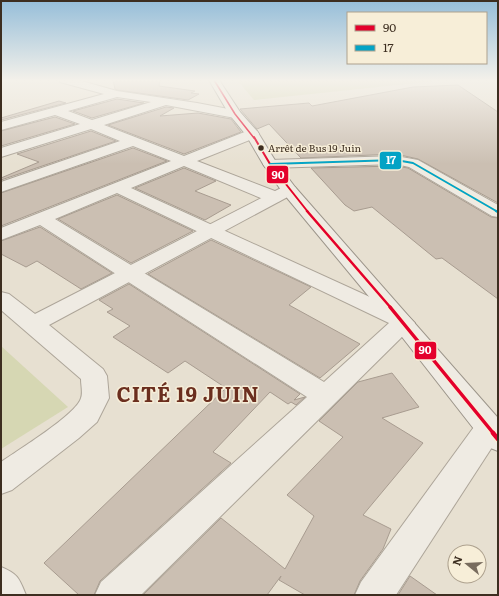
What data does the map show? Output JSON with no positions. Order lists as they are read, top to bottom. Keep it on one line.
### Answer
{"districts":["CITÉ 19 JUIN"],"places":["Arrêt de Bus 19 Juin"],"lines":["transit line 90","transit line 17"],"legend":["90","17"],"north":"left"}
